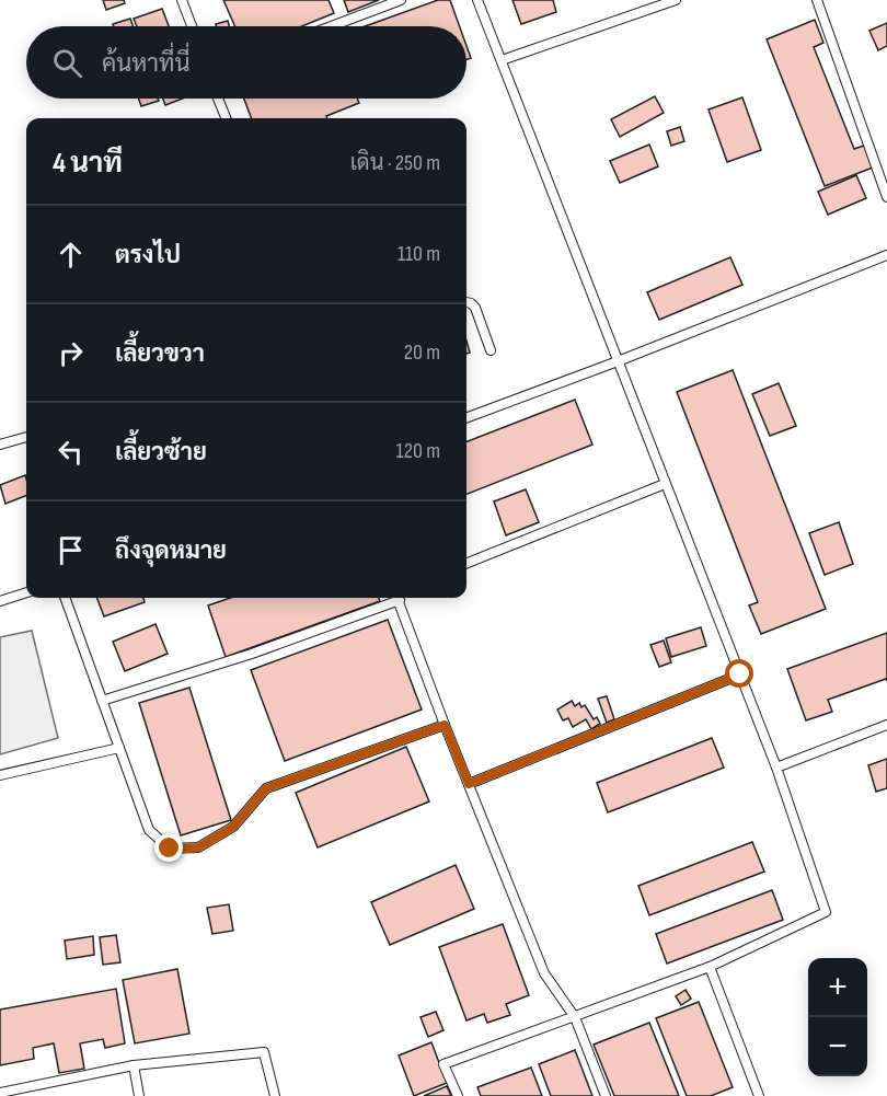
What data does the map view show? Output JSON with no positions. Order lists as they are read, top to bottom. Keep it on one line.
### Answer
{"page":{"search":"ค้นหาที่นี่","heading":["4 นาที","เดิน · 250 m"],"list":[["ตรงไป","110 m"],["เลี้ยวขวา","20 m"],["เลี้ยวซ้าย","120 m"],"ถึงจุดหมาย"],"map_buttons":["+","−"]}}
